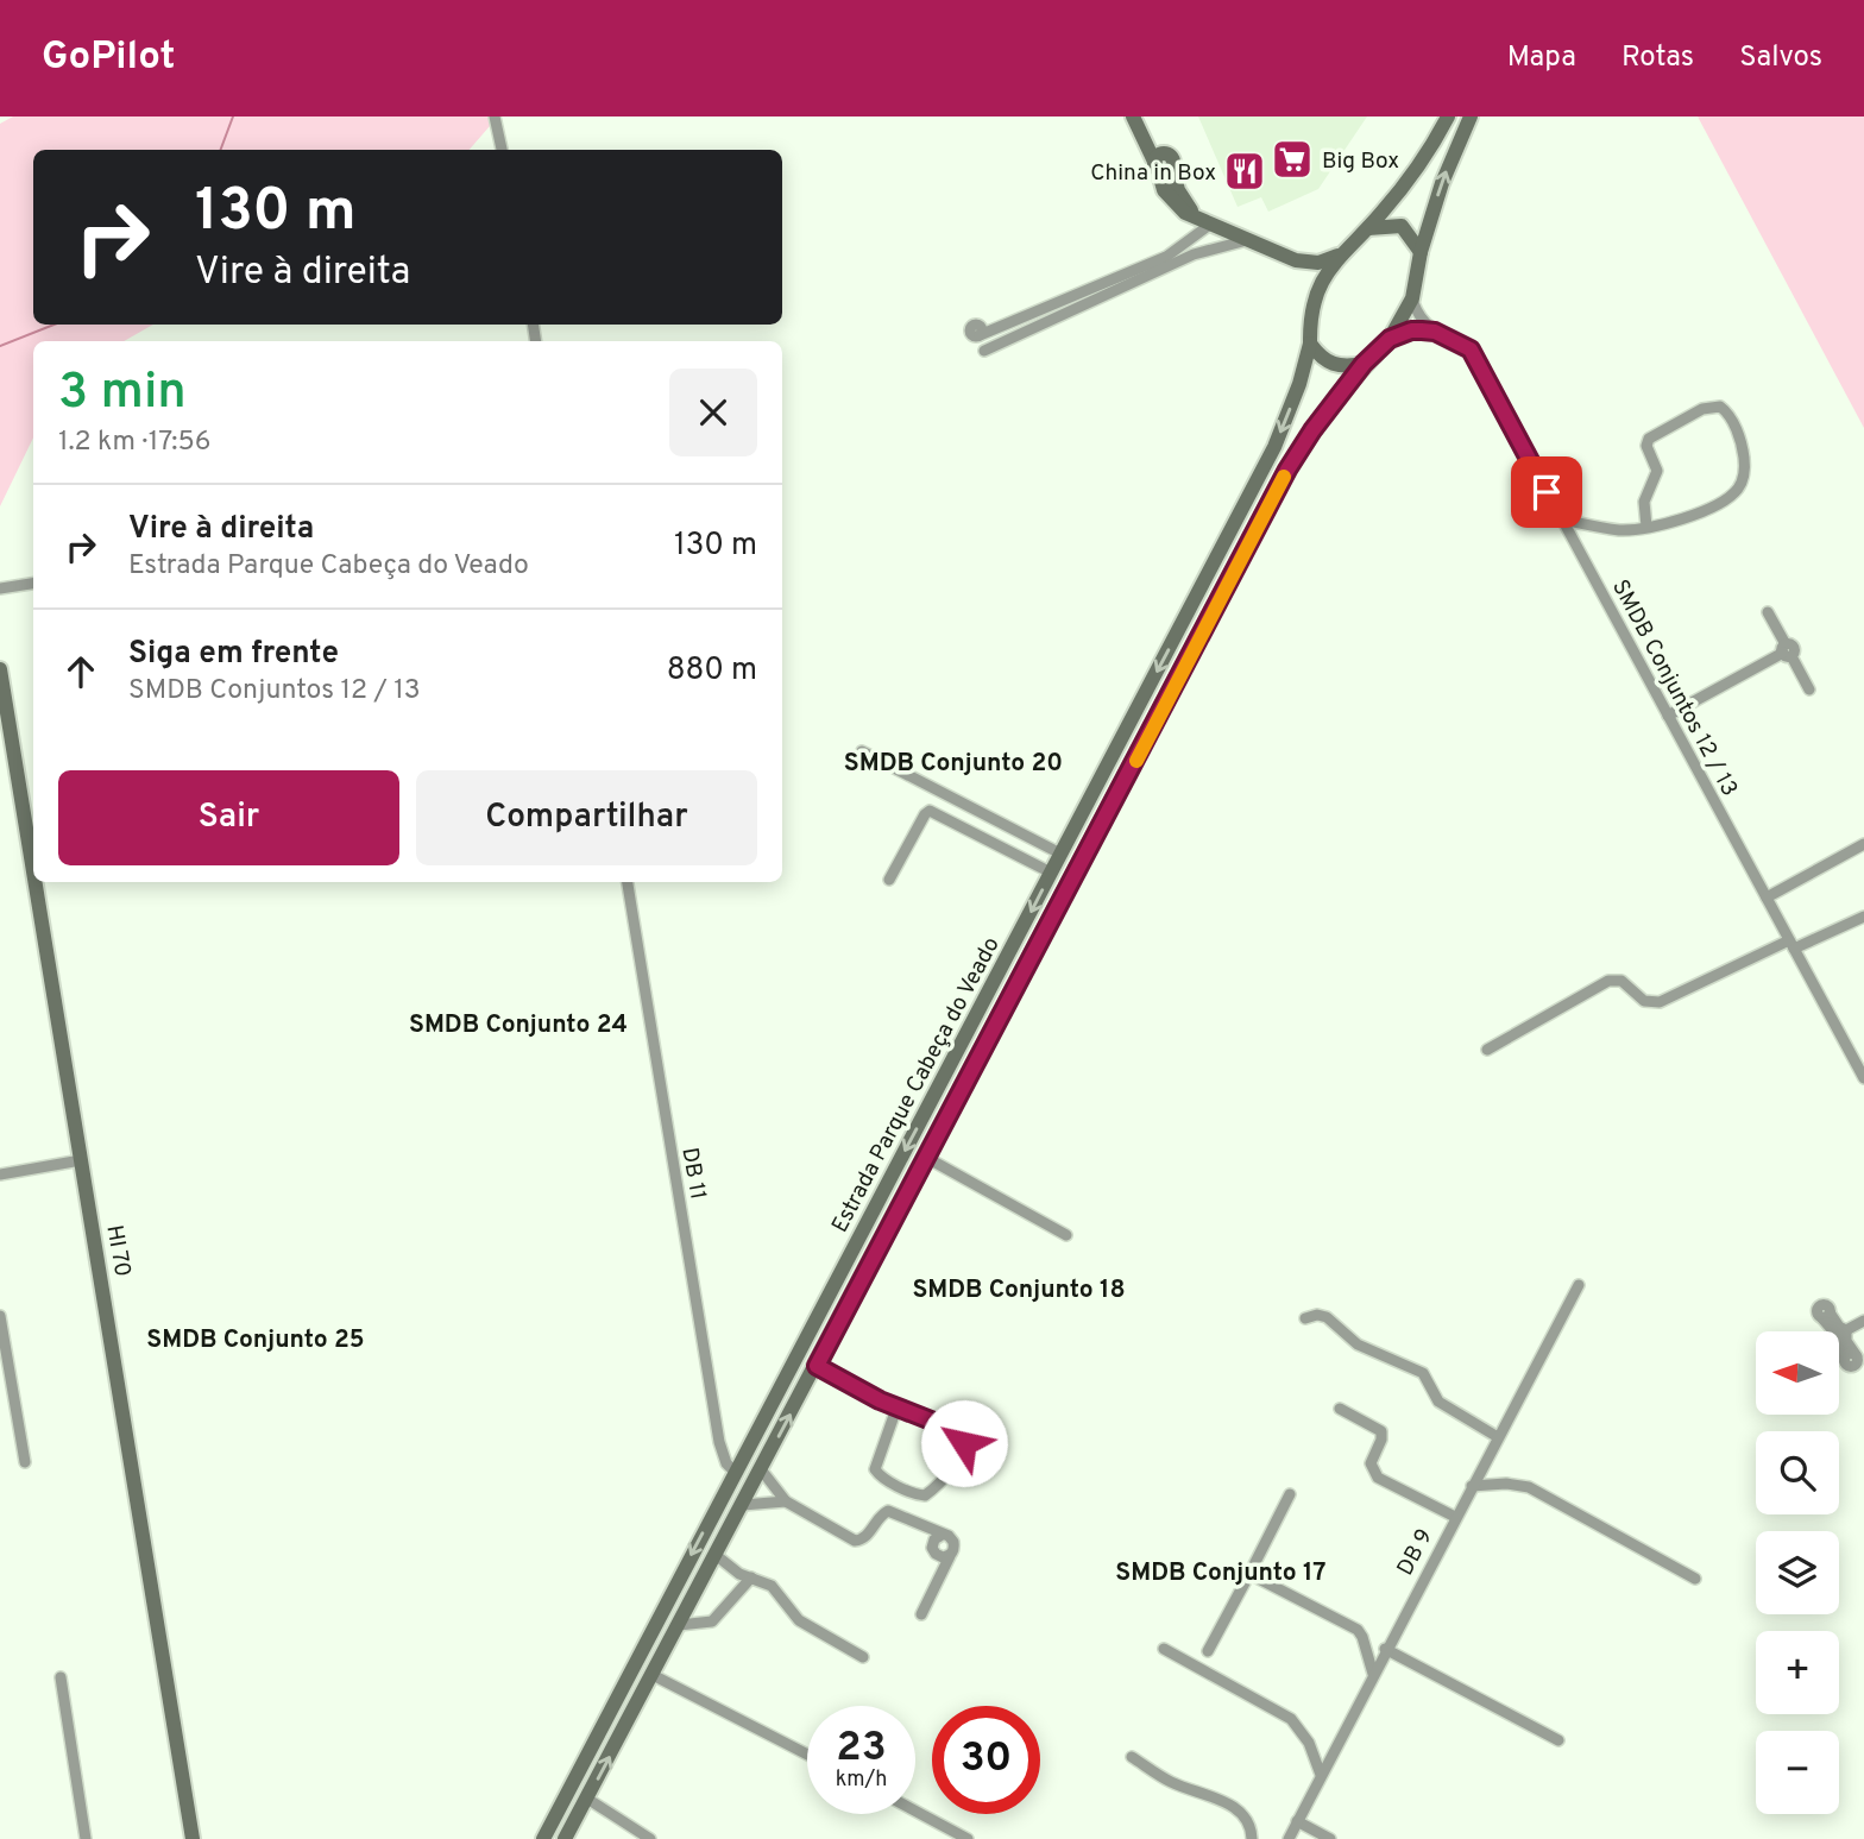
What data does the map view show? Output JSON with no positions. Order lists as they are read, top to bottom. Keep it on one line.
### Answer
{"streets":{"main road":["Estrada Parque Cabeça do Veado","HI 70"],"street":["SMDB Conjuntos 12 / 13","DB 11","DB 9"]},"crossings":[["SMDB Conjuntos 12 / 13","Estrada Parque Cabeça do Veado"],["Estrada Parque Cabeça do Veado","DB 11"]],"districts":["SMDB Conjunto 20","SMDB Conjunto 24","SMDB Conjunto 18","SMDB Conjunto 25","SMDB Conjunto 17"],"places":{"supermarket":["Big Box"],"restaurant":["China in Box"]},"north":"left","page":{"header":"GoPilot","nav":["Mapa","Rotas","Salvos"],"turn":["130 m","Vire à direita"],"heading":["3 min","1.2 km · 17:56"],"list":[{"name":"Vire à direita","note":"Estrada Parque Cabeça do Veado","value":"130 m"},{"name":"Siga em frente","note":"SMDB Conjuntos 12 / 13","value":"880 m"}],"buttons":["Sair","Compartilhar"],"map_buttons":["+","−"],"speed":"23 km/h","limit":"30"}}
